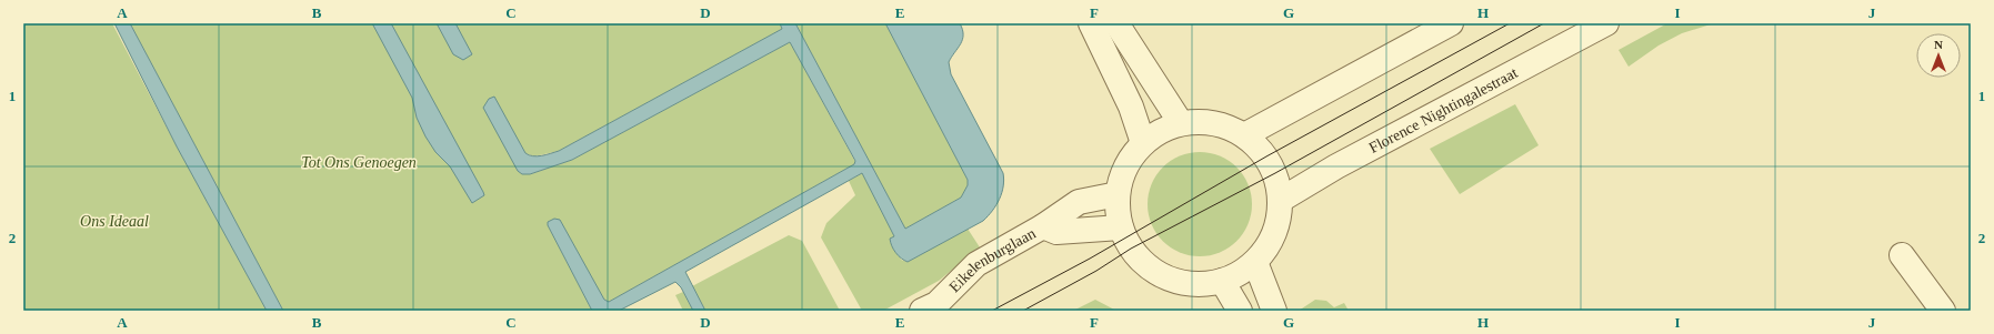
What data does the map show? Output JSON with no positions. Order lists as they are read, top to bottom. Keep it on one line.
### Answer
{"streets":{"street":["Florence Nightingalestraat","Eikelenburglaan"]},"parks":["Tot Ons Genoegen","Ons Ideaal"],"north":"top","grid":{"columns":["A","B","C","D","E","F","G","H","I","J"],"rows":["1","2"]}}
